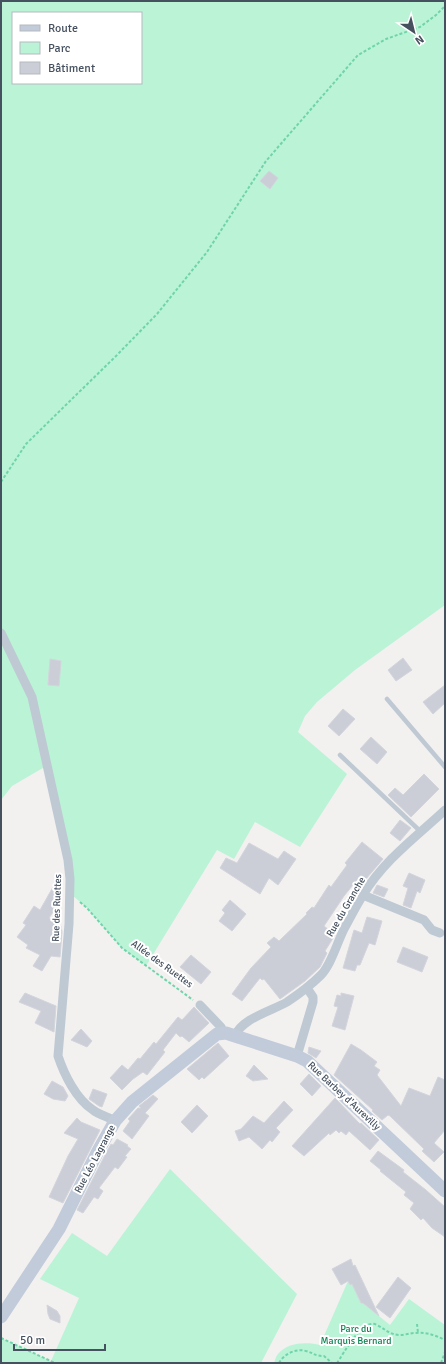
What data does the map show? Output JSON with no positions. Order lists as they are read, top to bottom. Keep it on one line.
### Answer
{"streets":{"street":["Rue du Granche","Rue des Ruettes","Rue Barbey d'Aurevilly","Rue Léo Lagrange"],"path":["Allée des Ruettes"]},"crossings":[["Rue du Granche","Rue Barbey d'Aurevilly"],["Rue du Granche","Rue Léo Lagrange"],["Rue des Ruettes","Allée des Ruettes"],["Rue des Ruettes","Rue Léo Lagrange"],["Rue Barbey d'Aurevilly","Rue Léo Lagrange"]],"parks":["Parc du Marquis Bernard"],"legend":["Route","Parc","Bâtiment"],"scale_bar":"50 m","north":"bottom right"}
